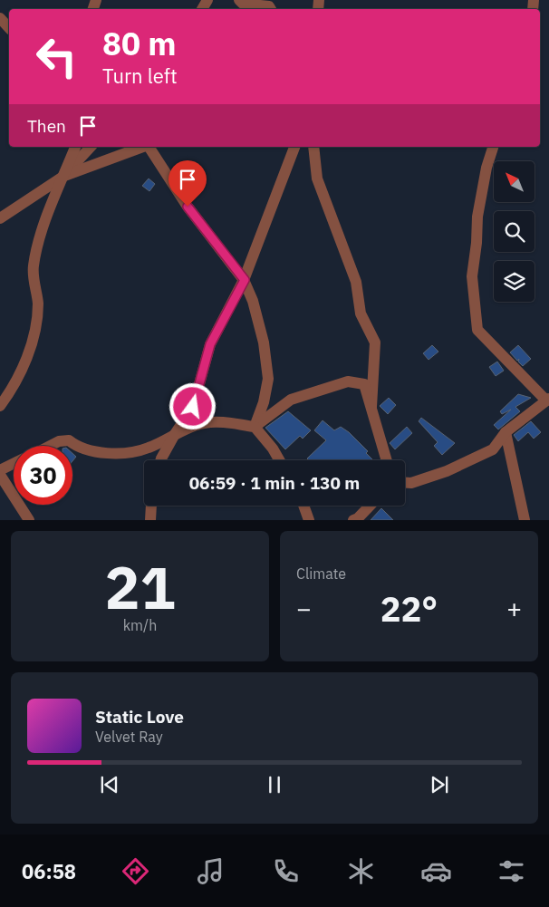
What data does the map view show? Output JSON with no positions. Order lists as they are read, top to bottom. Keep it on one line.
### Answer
{"north":"top left","page":{"turn":["80 m","Turn left"],"then":"Then","limit":"30","trip":"06:59 · 1 min · 130 m","tile":[["21","km/h"],"Climate"],"heat":["−","22°","+"],"song":["Static Love","Velvet Ray"],"tabs":"06:58"}}
